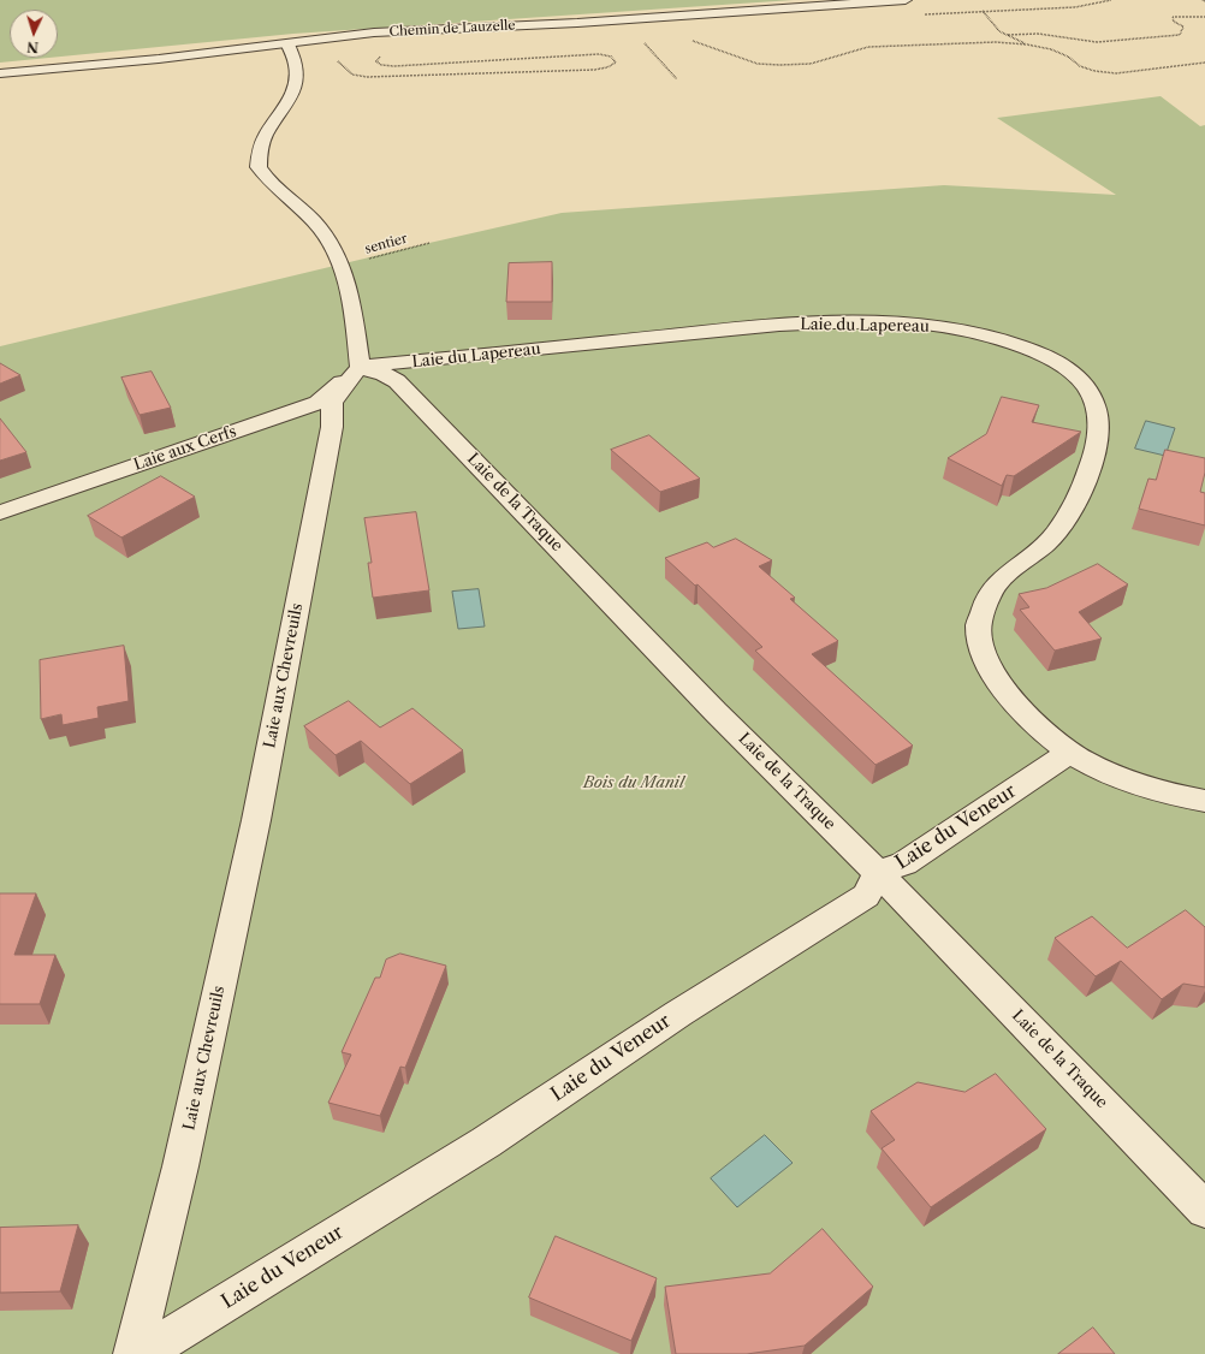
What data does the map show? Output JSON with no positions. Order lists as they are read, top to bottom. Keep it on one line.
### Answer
{"streets":{"street":["Chemin de Lauzelle","Laie du Lapereau","Laie aux Cerfs","Laie de la Traque","Laie aux Chevreuils","Laie du Veneur"],"path":["sentier"]},"crossings":[["Laie du Lapereau","Laie aux Cerfs"],["Laie du Lapereau","Laie de la Traque"],["Laie du Lapereau","Laie aux Chevreuils"],["Laie du Lapereau","Laie du Veneur"],["Laie aux Cerfs","Laie de la Traque"],["Laie aux Cerfs","Laie aux Chevreuils"],["Laie de la Traque","Laie aux Chevreuils"],["Laie de la Traque","Laie du Veneur"]],"parks":["Bois du Manil"],"north":"bottom"}
